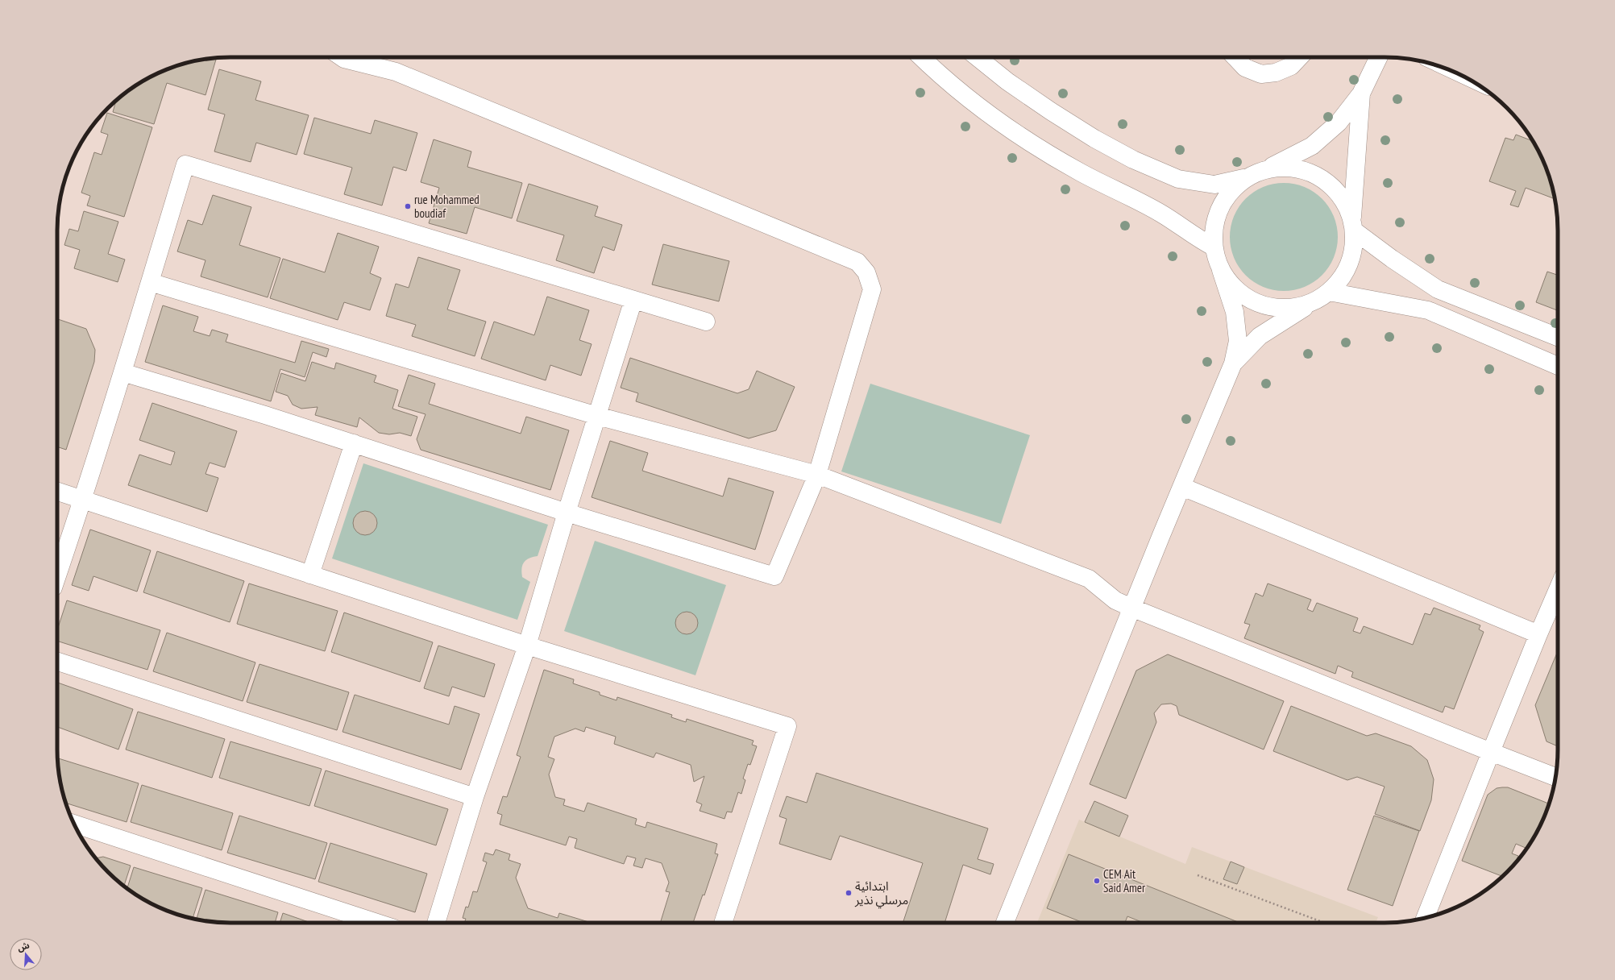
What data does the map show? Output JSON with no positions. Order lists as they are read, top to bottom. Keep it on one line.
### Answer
{"places":["rue Mohammed boudiaf","CEM Ait Said Amer","ابتدائية مرسلي نذير"],"north":"top"}
